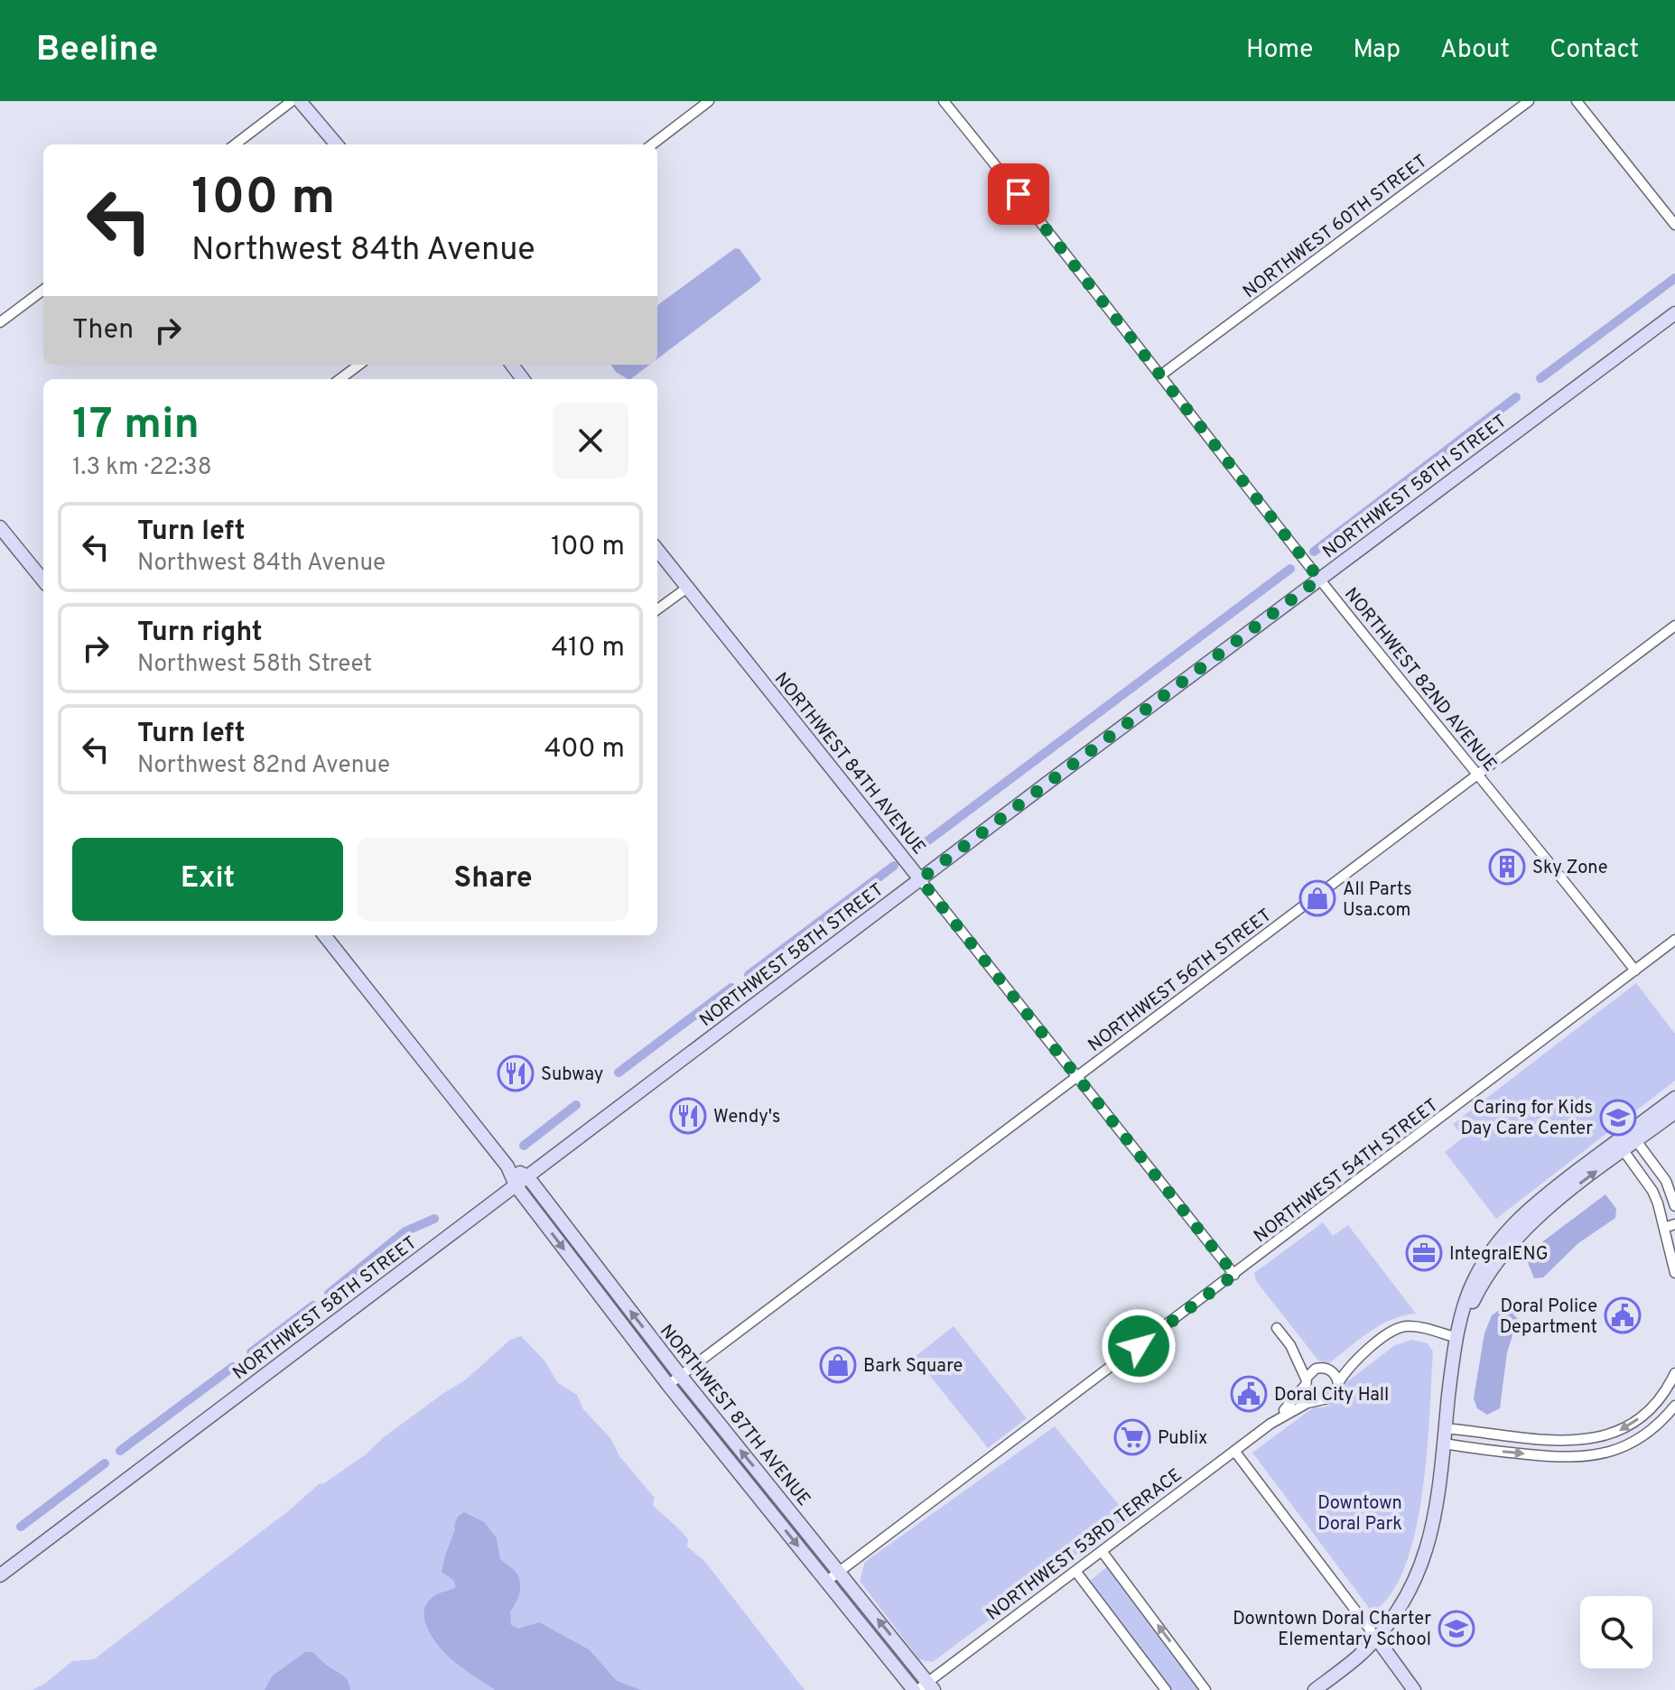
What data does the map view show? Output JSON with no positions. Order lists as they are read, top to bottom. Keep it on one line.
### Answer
{"streets":{"main road":["NORTHWEST 58TH STREET","NORTHWEST 84TH AVENUE","NORTHWEST 87TH AVENUE"],"street":["NORTHWEST 60TH STREET","NORTHWEST 82ND AVENUE","NORTHWEST 56TH STREET","NORTHWEST 54TH STREET","NORTHWEST 53RD TERRACE"]},"crossings":[["NORTHWEST 60TH STREET","NORTHWEST 82ND AVENUE"],["NORTHWEST 58TH STREET","NORTHWEST 82ND AVENUE"],["NORTHWEST 58TH STREET","NORTHWEST 84TH AVENUE"],["NORTHWEST 58TH STREET","NORTHWEST 87TH AVENUE"],["NORTHWEST 82ND AVENUE","NORTHWEST 56TH STREET"],["NORTHWEST 82ND AVENUE","NORTHWEST 54TH STREET"],["NORTHWEST 84TH AVENUE","NORTHWEST 56TH STREET"],["NORTHWEST 84TH AVENUE","NORTHWEST 54TH STREET"],["NORTHWEST 56TH STREET","NORTHWEST 87TH AVENUE"],["NORTHWEST 54TH STREET","NORTHWEST 87TH AVENUE"],["NORTHWEST 87TH AVENUE","NORTHWEST 53RD TERRACE"]],"parks":["Downtown Doral Park"],"places":{"building":["Sky Zone"],"shop":["All Parts Usa.com","Bark Square"],"restaurant":["Subway","Wendy's"],"school or university":["Caring for Kids Day Care Center","Downtown Doral Charter Elementary School"],"office":["IntegralENG"],"public building":["Doral Police Department","Doral City Hall"],"supermarket":["Publix"]},"page":{"header":"Beeline","nav":["Home","Map","About","Contact"],"turn":["100 m","Northwest 84th Avenue"],"then":"Then","heading":["17 min","1.3 km · 22:38"],"list":[{"name":"Turn left","note":"Northwest 84th Avenue","value":"100 m"},{"name":"Turn right","note":"Northwest 58th Street","value":"410 m"},{"name":"Turn left","note":"Northwest 82nd Avenue","value":"400 m"}],"buttons":["Exit","Share"]}}
